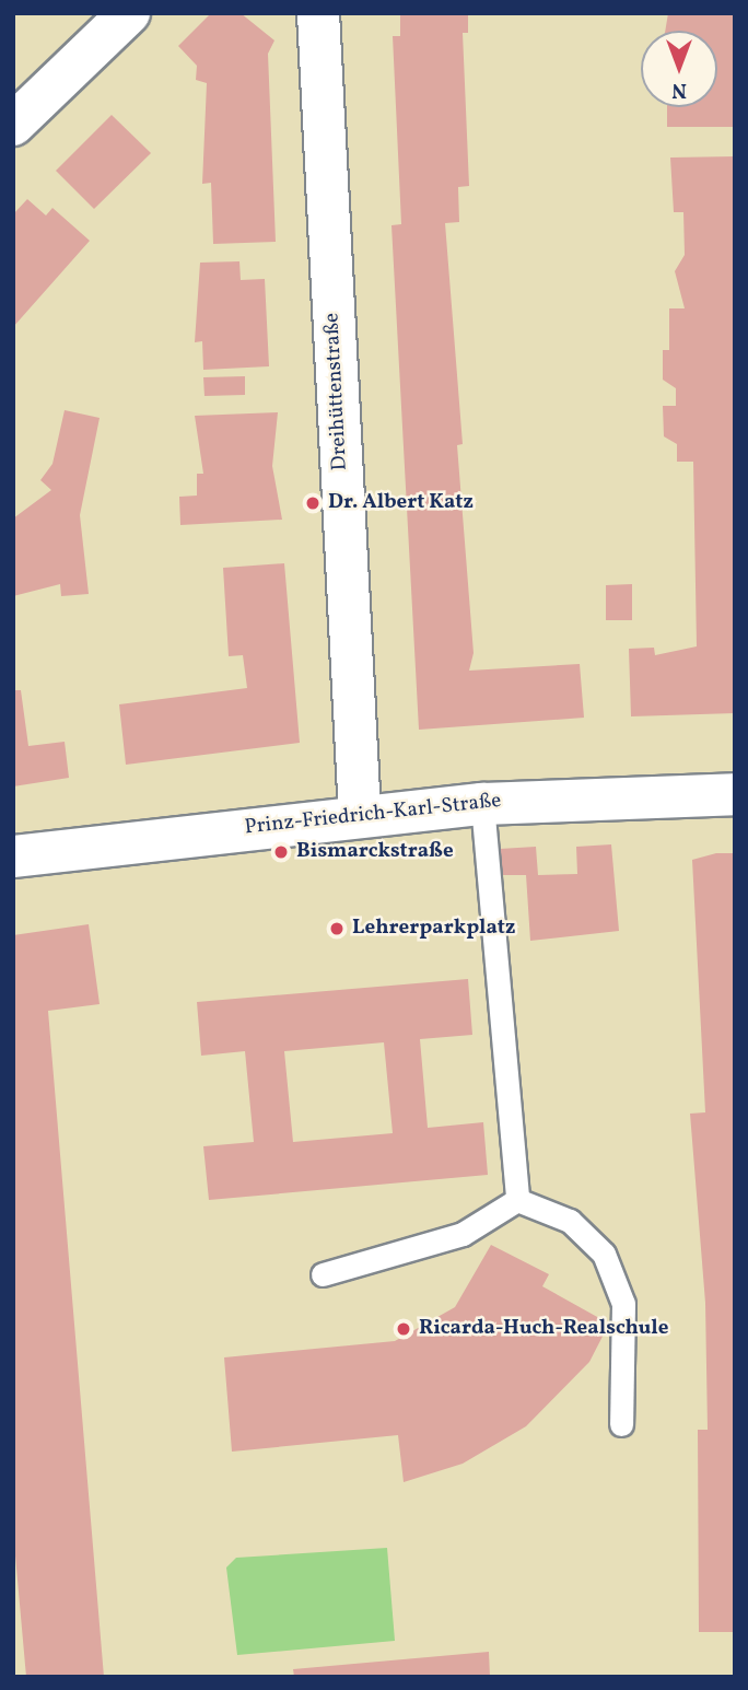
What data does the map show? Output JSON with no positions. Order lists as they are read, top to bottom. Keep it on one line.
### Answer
{"streets":{"street":["Dreihüttenstraße","Prinz-Friedrich-Karl-Straße"]},"crossings":[["Dreihüttenstraße","Prinz-Friedrich-Karl-Straße"]],"places":["Dr. Albert Katz","Bismarckstraße","Lehrerparkplatz","Ricarda-Huch-Realschule"],"north":"bottom"}
